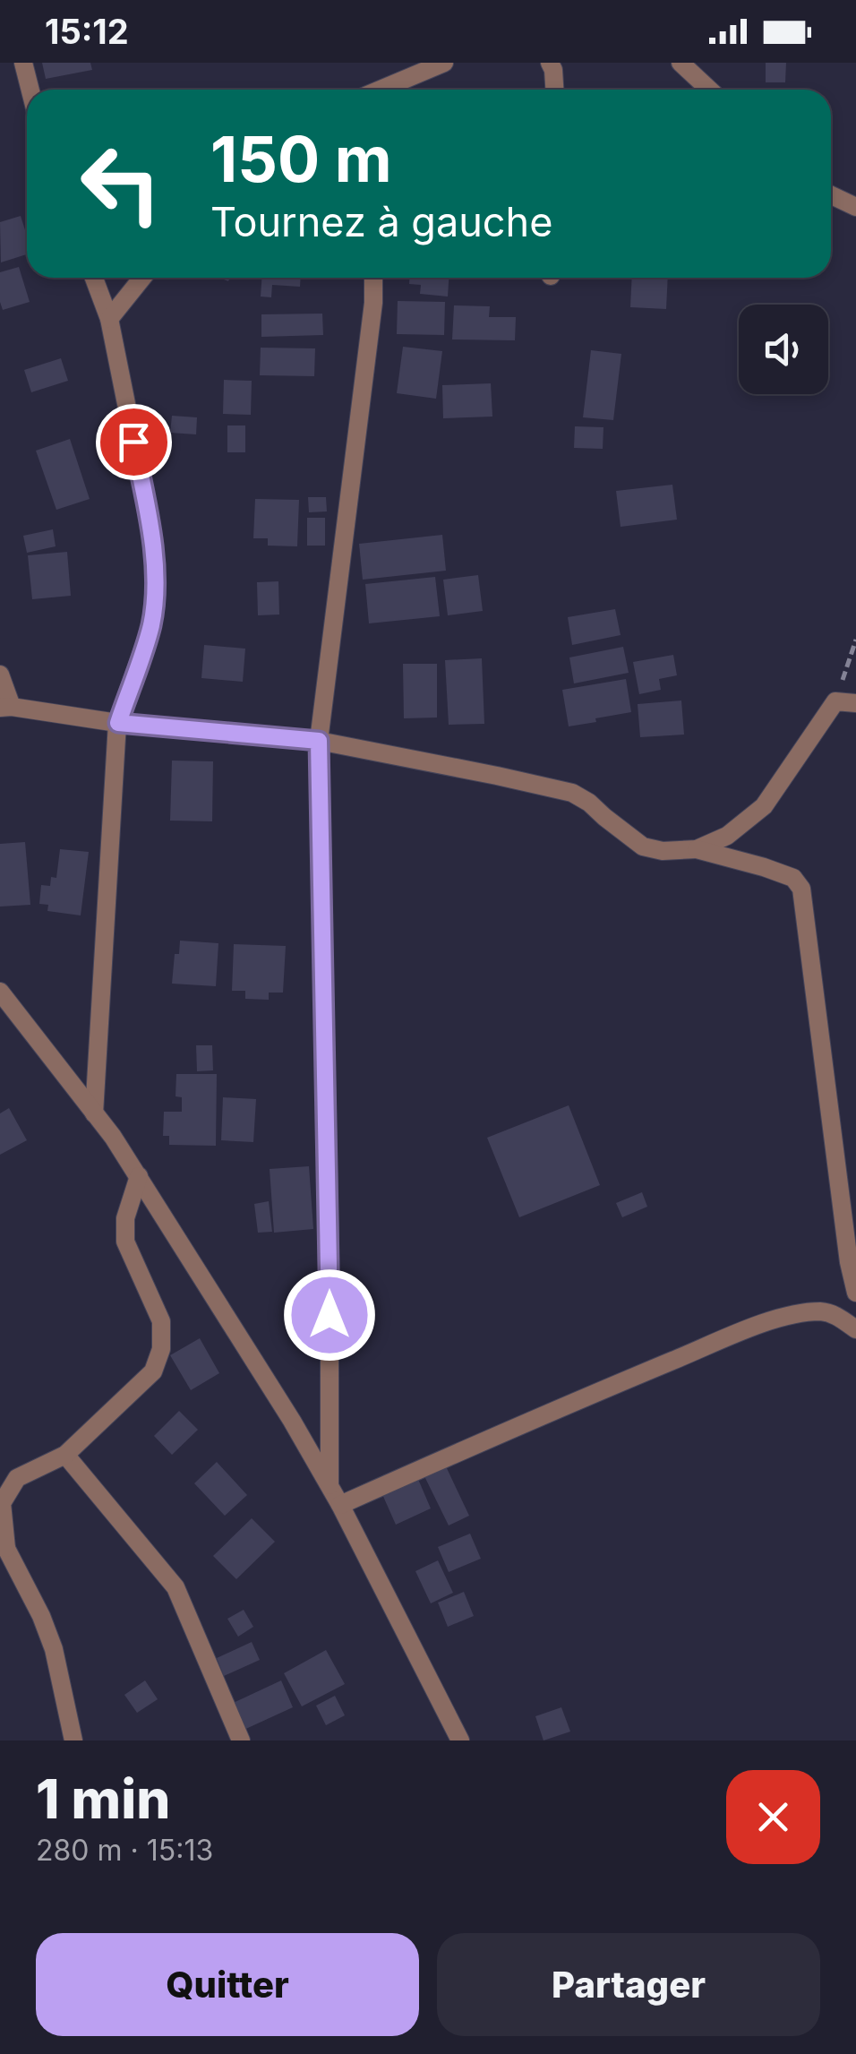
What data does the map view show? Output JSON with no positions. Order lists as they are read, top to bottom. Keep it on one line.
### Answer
{"page":{"status":"15:12","turn":["150 m","Tournez à gauche"],"heading":["1 min","280 m · 15:13"],"buttons":["Quitter","Partager"]}}
